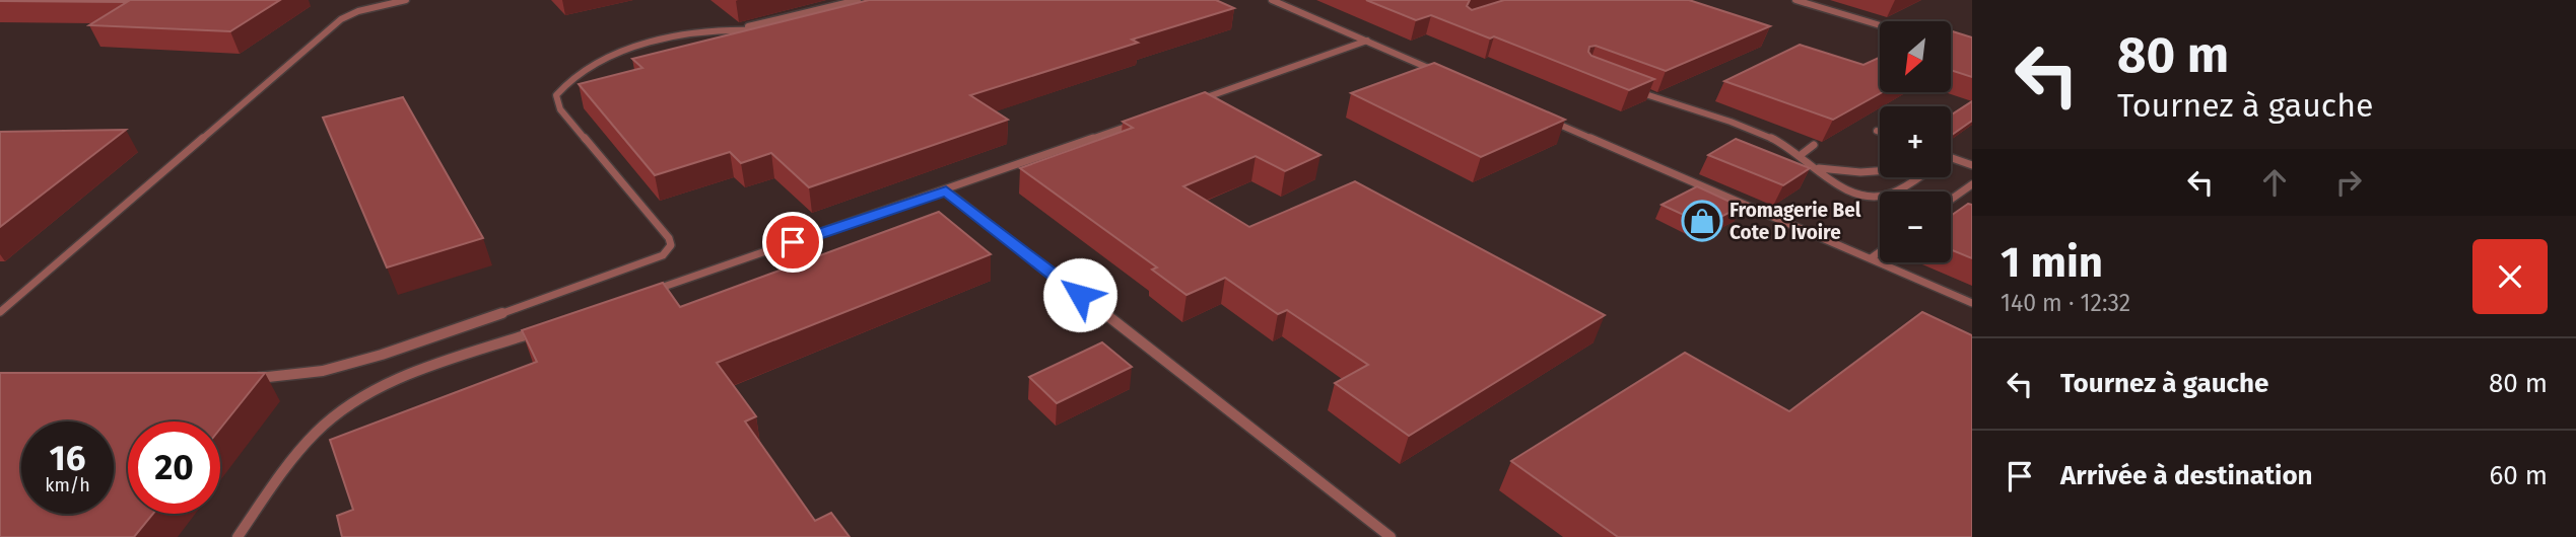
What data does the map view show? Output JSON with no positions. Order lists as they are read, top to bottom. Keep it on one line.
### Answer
{"places":{"shop":["Fromagerie Bel Cote D Ivoire"]},"north":"bottom left","page":{"turn":["80 m","Tournez à gauche"],"map_buttons":["+","−"],"heading":["1 min","140 m · 12:32"],"list":[{"name":"Tournez à gauche","value":"80 m"},{"name":"Arrivée à destination","value":"60 m"}],"speed":"16 km/h","limit":"20"}}
